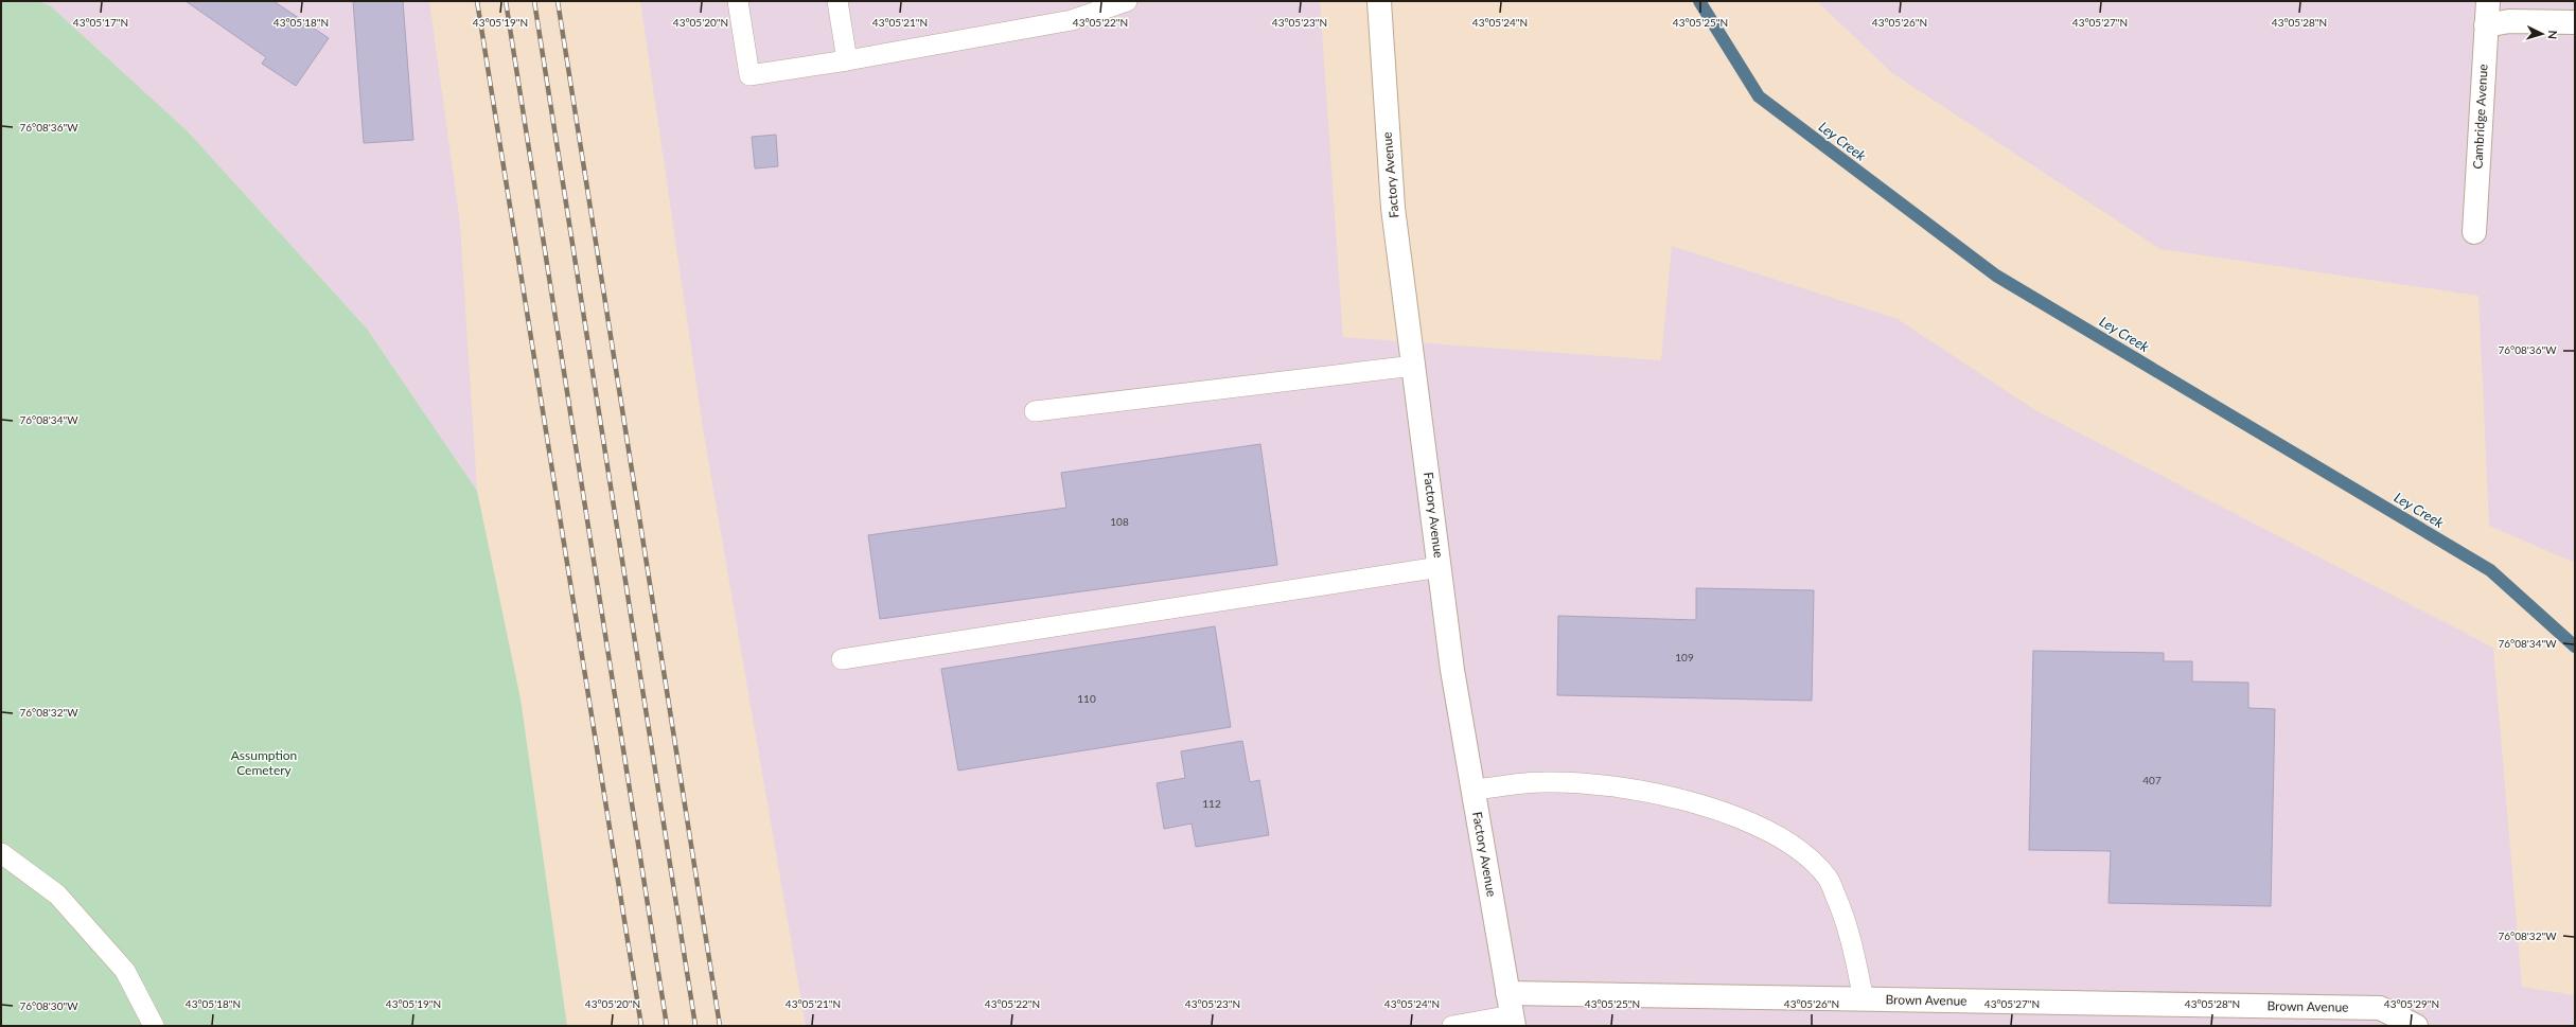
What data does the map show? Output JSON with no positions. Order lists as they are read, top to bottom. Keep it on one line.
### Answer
{"streets":{"street":["Cambridge Avenue","Factory Avenue","Brown Avenue"]},"crossings":[["Factory Avenue","Brown Avenue"]],"water":["Ley Creek"],"parks":["Assumption Cemetery"],"house_numbers":["108","109","110","407","112"],"north":"right","coordinates":["43°05'17\"N","43°05'18\"N","43°05'19\"N","43°05'20\"N","43°05'21\"N","43°05'22\"N","43°05'23\"N","43°05'24\"N","43°05'25\"N","43°05'26\"N","43°05'27\"N","43°05'28\"N","76°08'36\"W","76°08'34\"W","76°08'32\"W","43°05'29\"N","76°08'30\"W"]}
